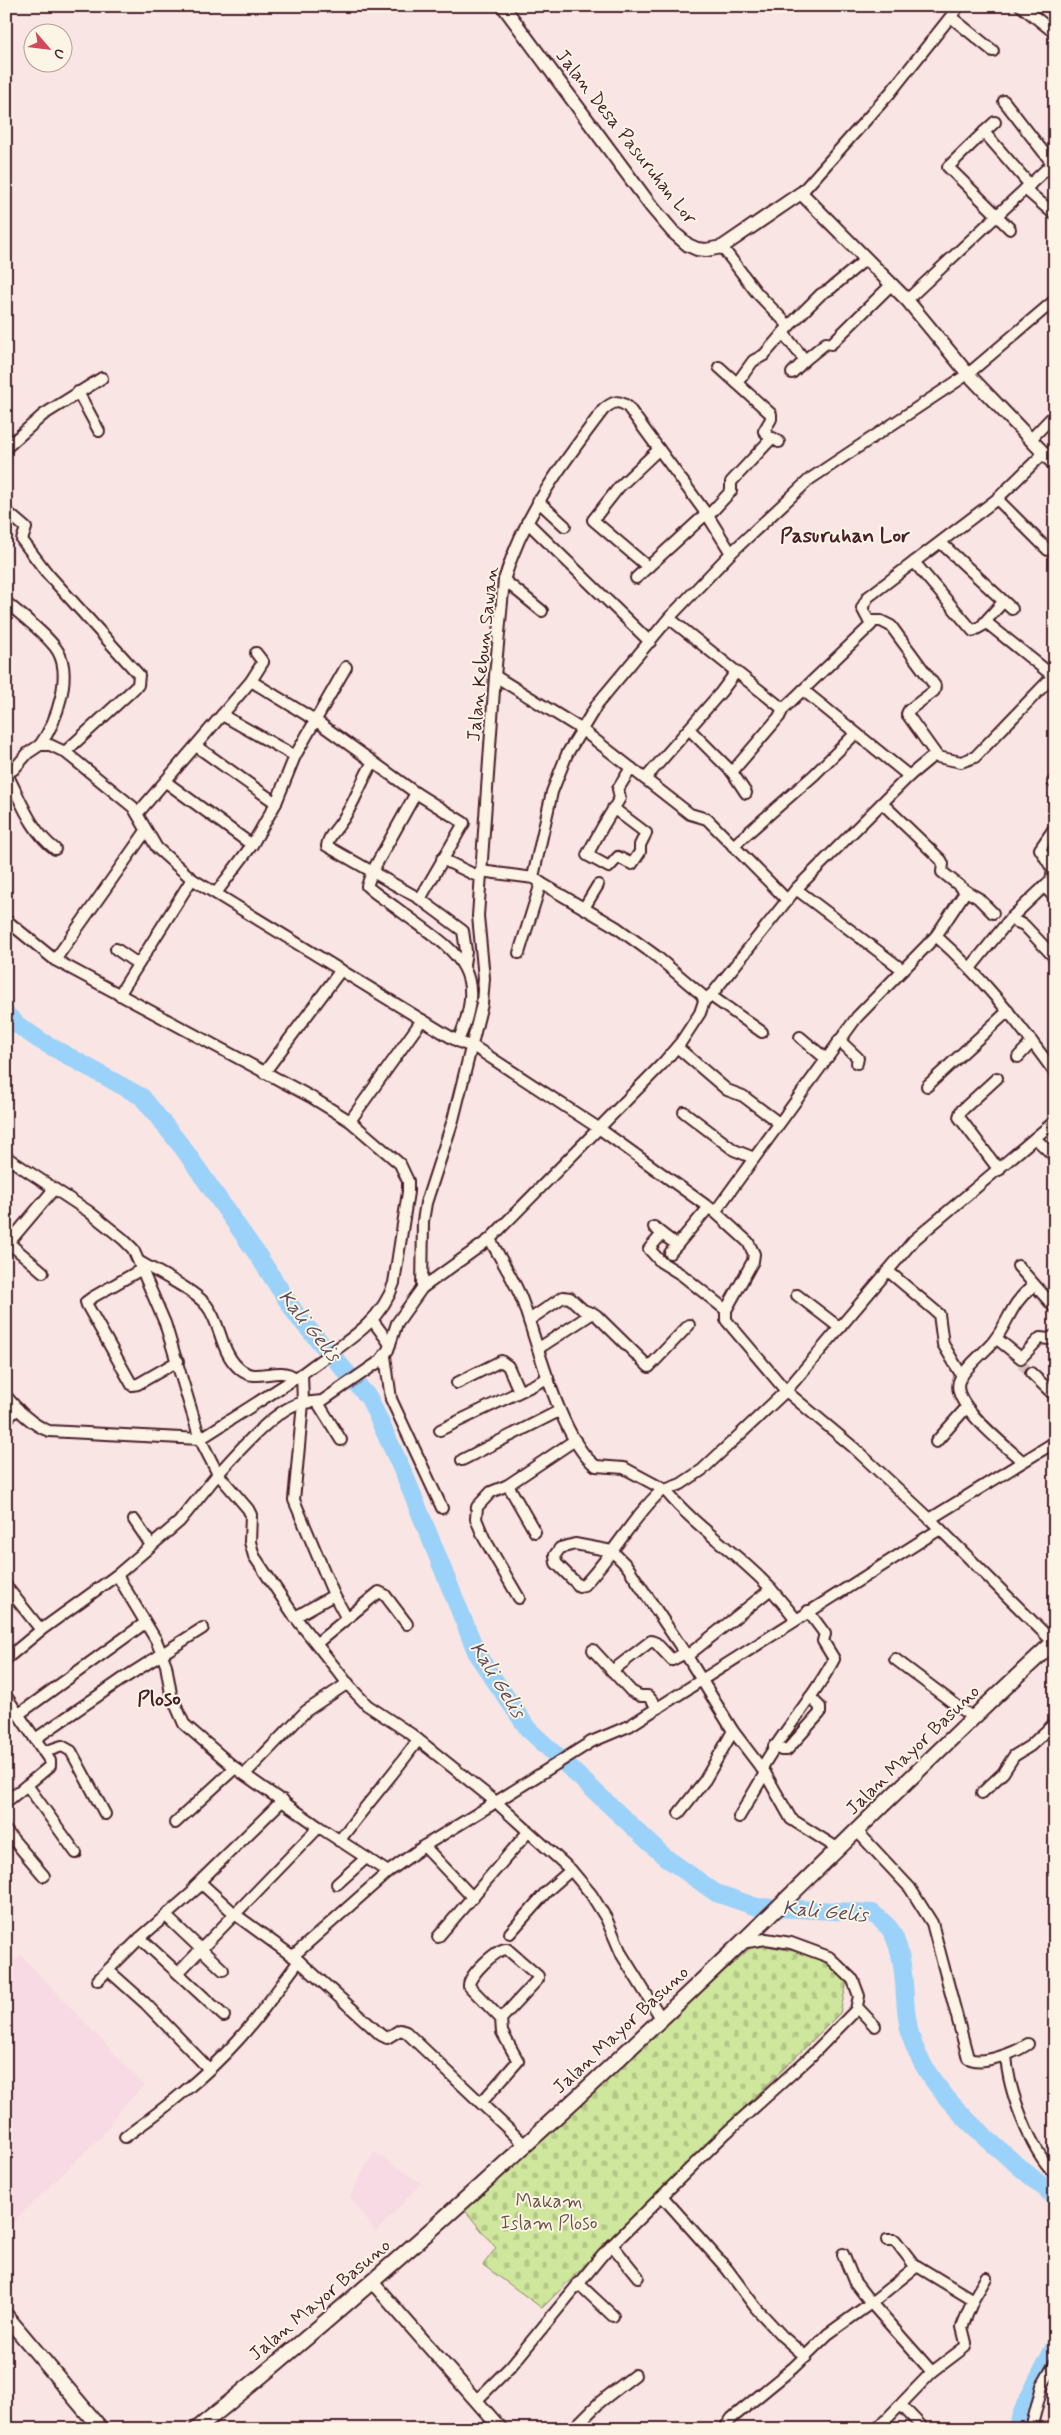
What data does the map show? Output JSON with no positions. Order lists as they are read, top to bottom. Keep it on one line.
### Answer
{"streets":{"main road":["Jalan Mayor Basuno"],"street":["Jalan Desa Pasuruhan Lor","Jalan Kebun Sawan"]},"districts":["Pasuruhan Lor","Ploso"],"water":["Kali Gelis"],"parks":["Makam Islam Ploso"],"north":"bottom right"}
